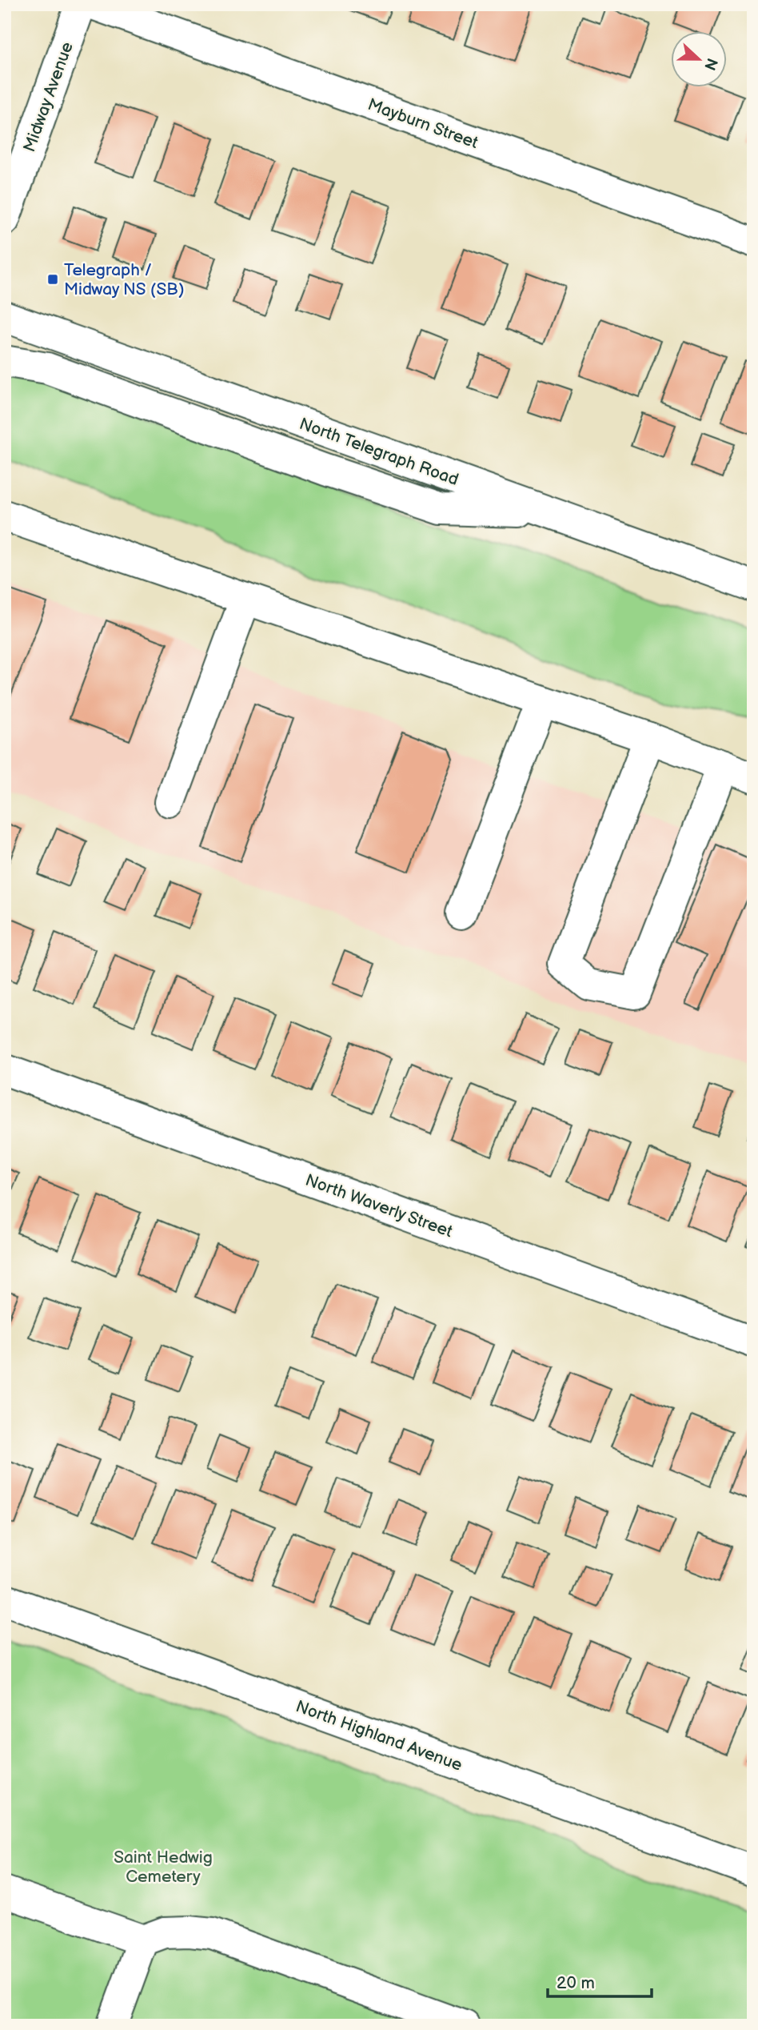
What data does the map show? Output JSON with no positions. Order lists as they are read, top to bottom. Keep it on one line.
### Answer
{"streets":{"street":["Midway Avenue","Mayburn Street","North Telegraph Road","North Waverly Street","North Highland Avenue"]},"parks":["Saint Hedwig Cemetery"],"places":{"transit":["Telegraph / Midway NS (SB)"]},"scale_bar":"20 m","north":"right"}
